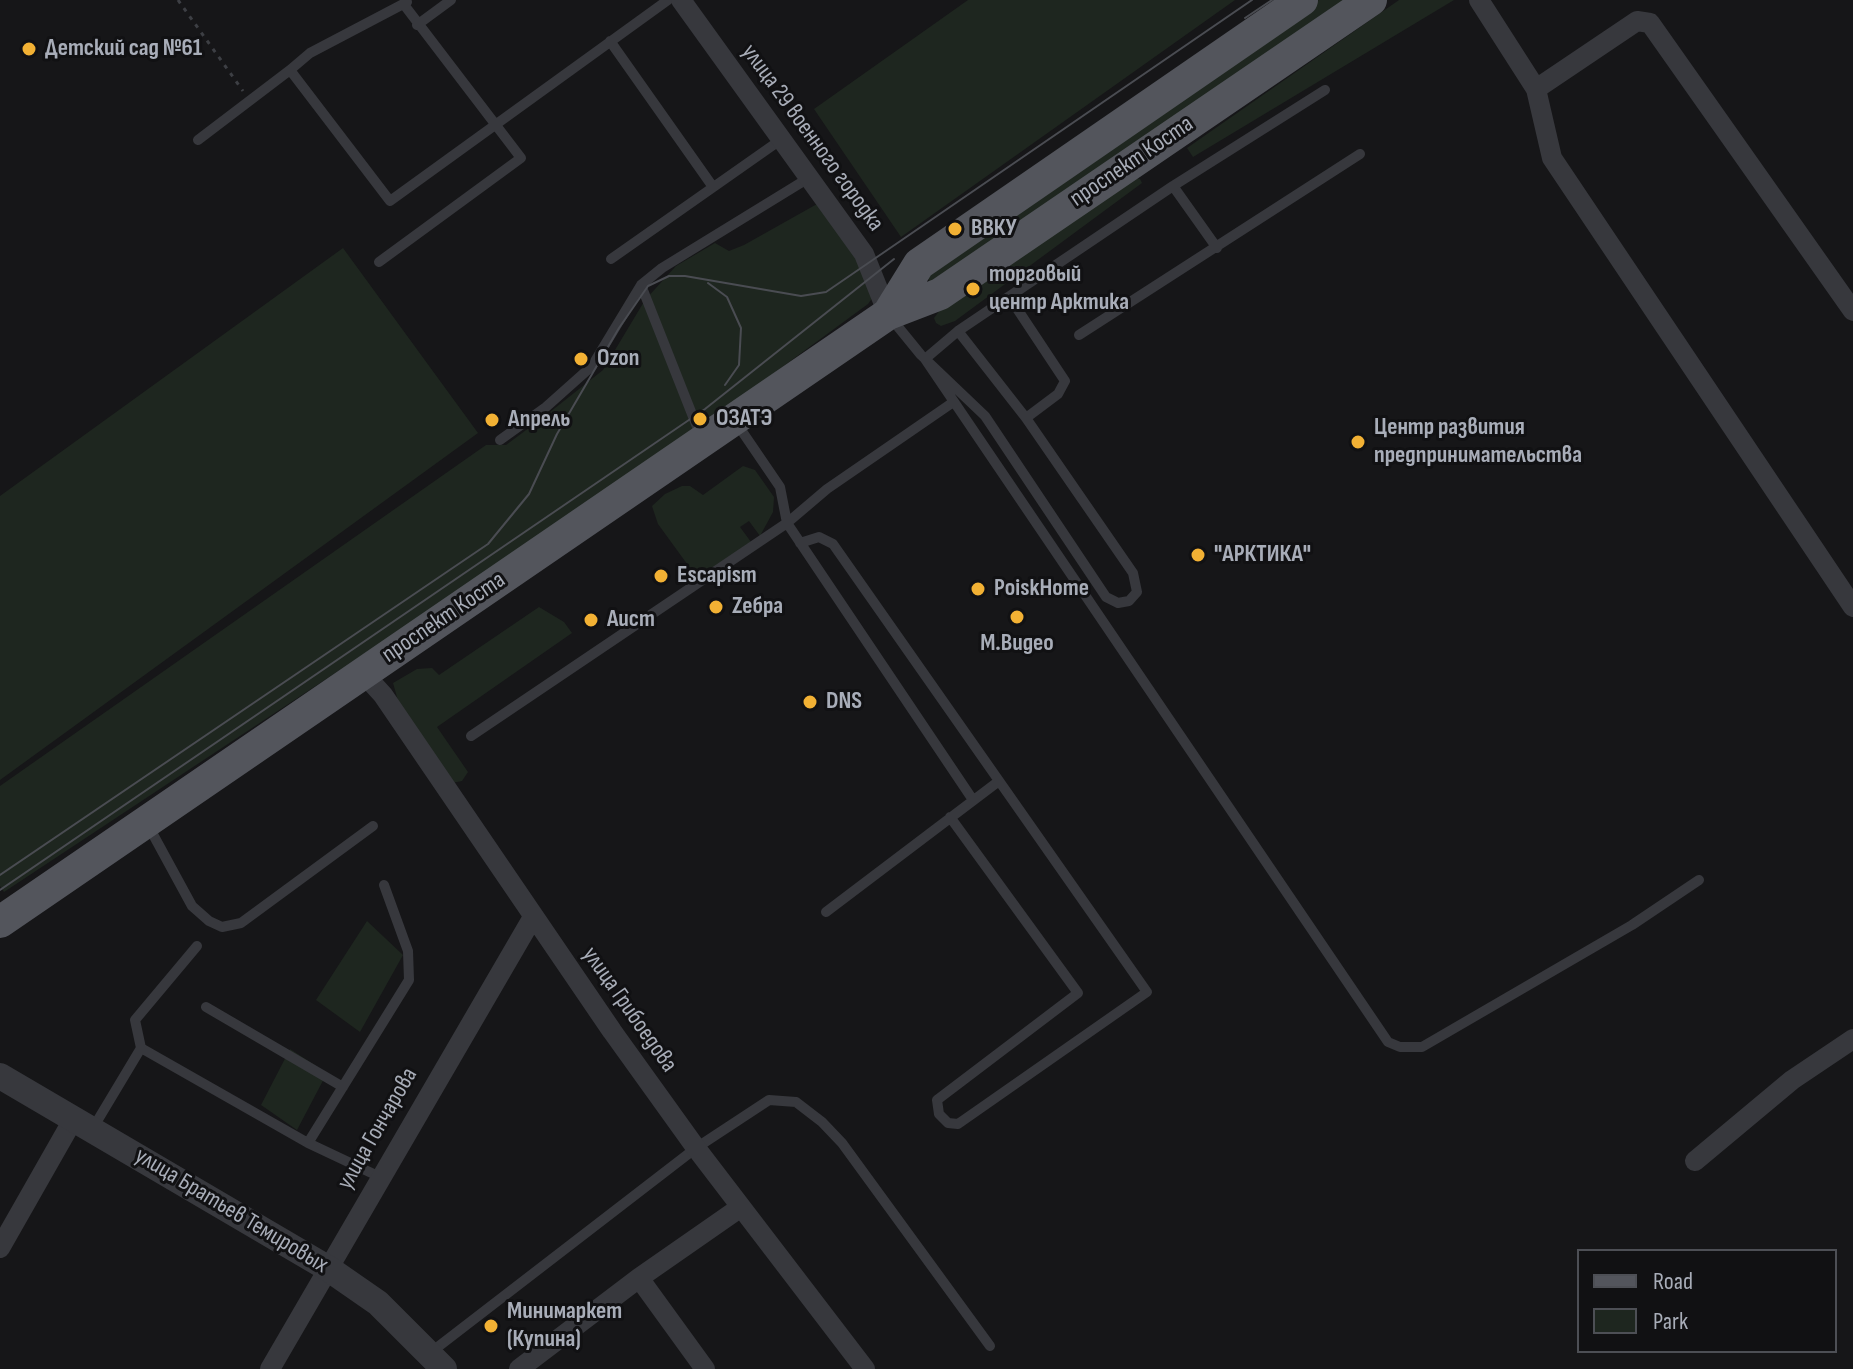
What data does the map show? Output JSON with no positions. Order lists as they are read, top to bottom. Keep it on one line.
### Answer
{"streets":{"main road":["проспект Коста"],"street":["улица 29 военного городка","улица Грибоедова","улица Гончарова","улица Братьев Темировых"]},"crossings":[["улица 29 военного городка","проспект Коста"],["проспект Коста","улица Грибоедова"],["улица Грибоедова","улица Гончарова"],["улица Гончарова","улица Братьев Темировых"]],"places":["Детский сад №61","ВВКУ","торговый центр Арктика","Ozon","ОЗАТЭ","Апрель","Центр развития предпринимательства","\"АРКТИКА\"","Escapism","PoiskHome","Zeбра","M.Видео","Аист","DNS","Минимаркет (Купина)"],"legend":["Road","Park"]}
